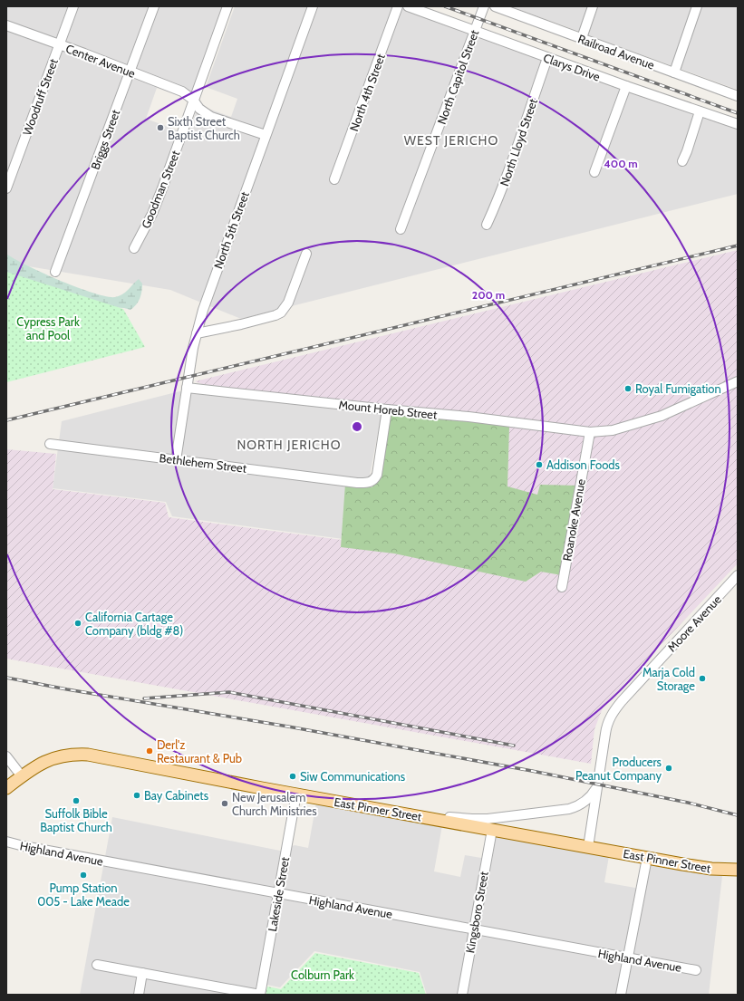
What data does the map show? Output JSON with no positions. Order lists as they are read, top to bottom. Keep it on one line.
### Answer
{"streets":{"main road":["East Pinner Street"],"street":["Railroad Avenue","Center Avenue","Clarys Drive","North Capitol Street","North 4th Street","Woodruff Street","Briggs Street","North Lloyd Street","Goodman Street","North 5th Street","Mount Horeb Street","Bethlehem Street","Roanoke Avenue","Moore Avenue","Highland Avenue","Lakeside Street","Kingsboro Street"]},"crossings":[["Center Avenue","Woodruff Street"],["Center Avenue","Briggs Street"],["Center Avenue","Goodman Street"],["Center Avenue","North 5th Street"],["Clarys Drive","North Capitol Street"],["Clarys Drive","North Lloyd Street"],["North 5th Street","Mount Horeb Street"],["North 5th Street","Bethlehem Street"],["Mount Horeb Street","Bethlehem Street"],["Mount Horeb Street","Roanoke Avenue"],["Moore Avenue","East Pinner Street"],["East Pinner Street","Lakeside Street"],["East Pinner Street","Kingsboro Street"],["Highland Avenue","Lakeside Street"],["Highland Avenue","Kingsboro Street"]],"districts":["WEST JERICHO","NORTH JERICHO"],"parks":["Cypress Park and Pool","Colburn Park"],"places":["Sixth Street Baptist Church","Royal Fumigation","Addison Foods","California Cartage Company (bldg #8)","Marja Cold Storage","Derl'z Restaurant & Pub","Producers Peanut Company","Siw Communications","Bay Cabinets","Suffolk Bible Baptist Church","New Jerusalem Church Ministries","Pump Station 005 - Lake Meade"],"rings":["400 m","200 m"]}
